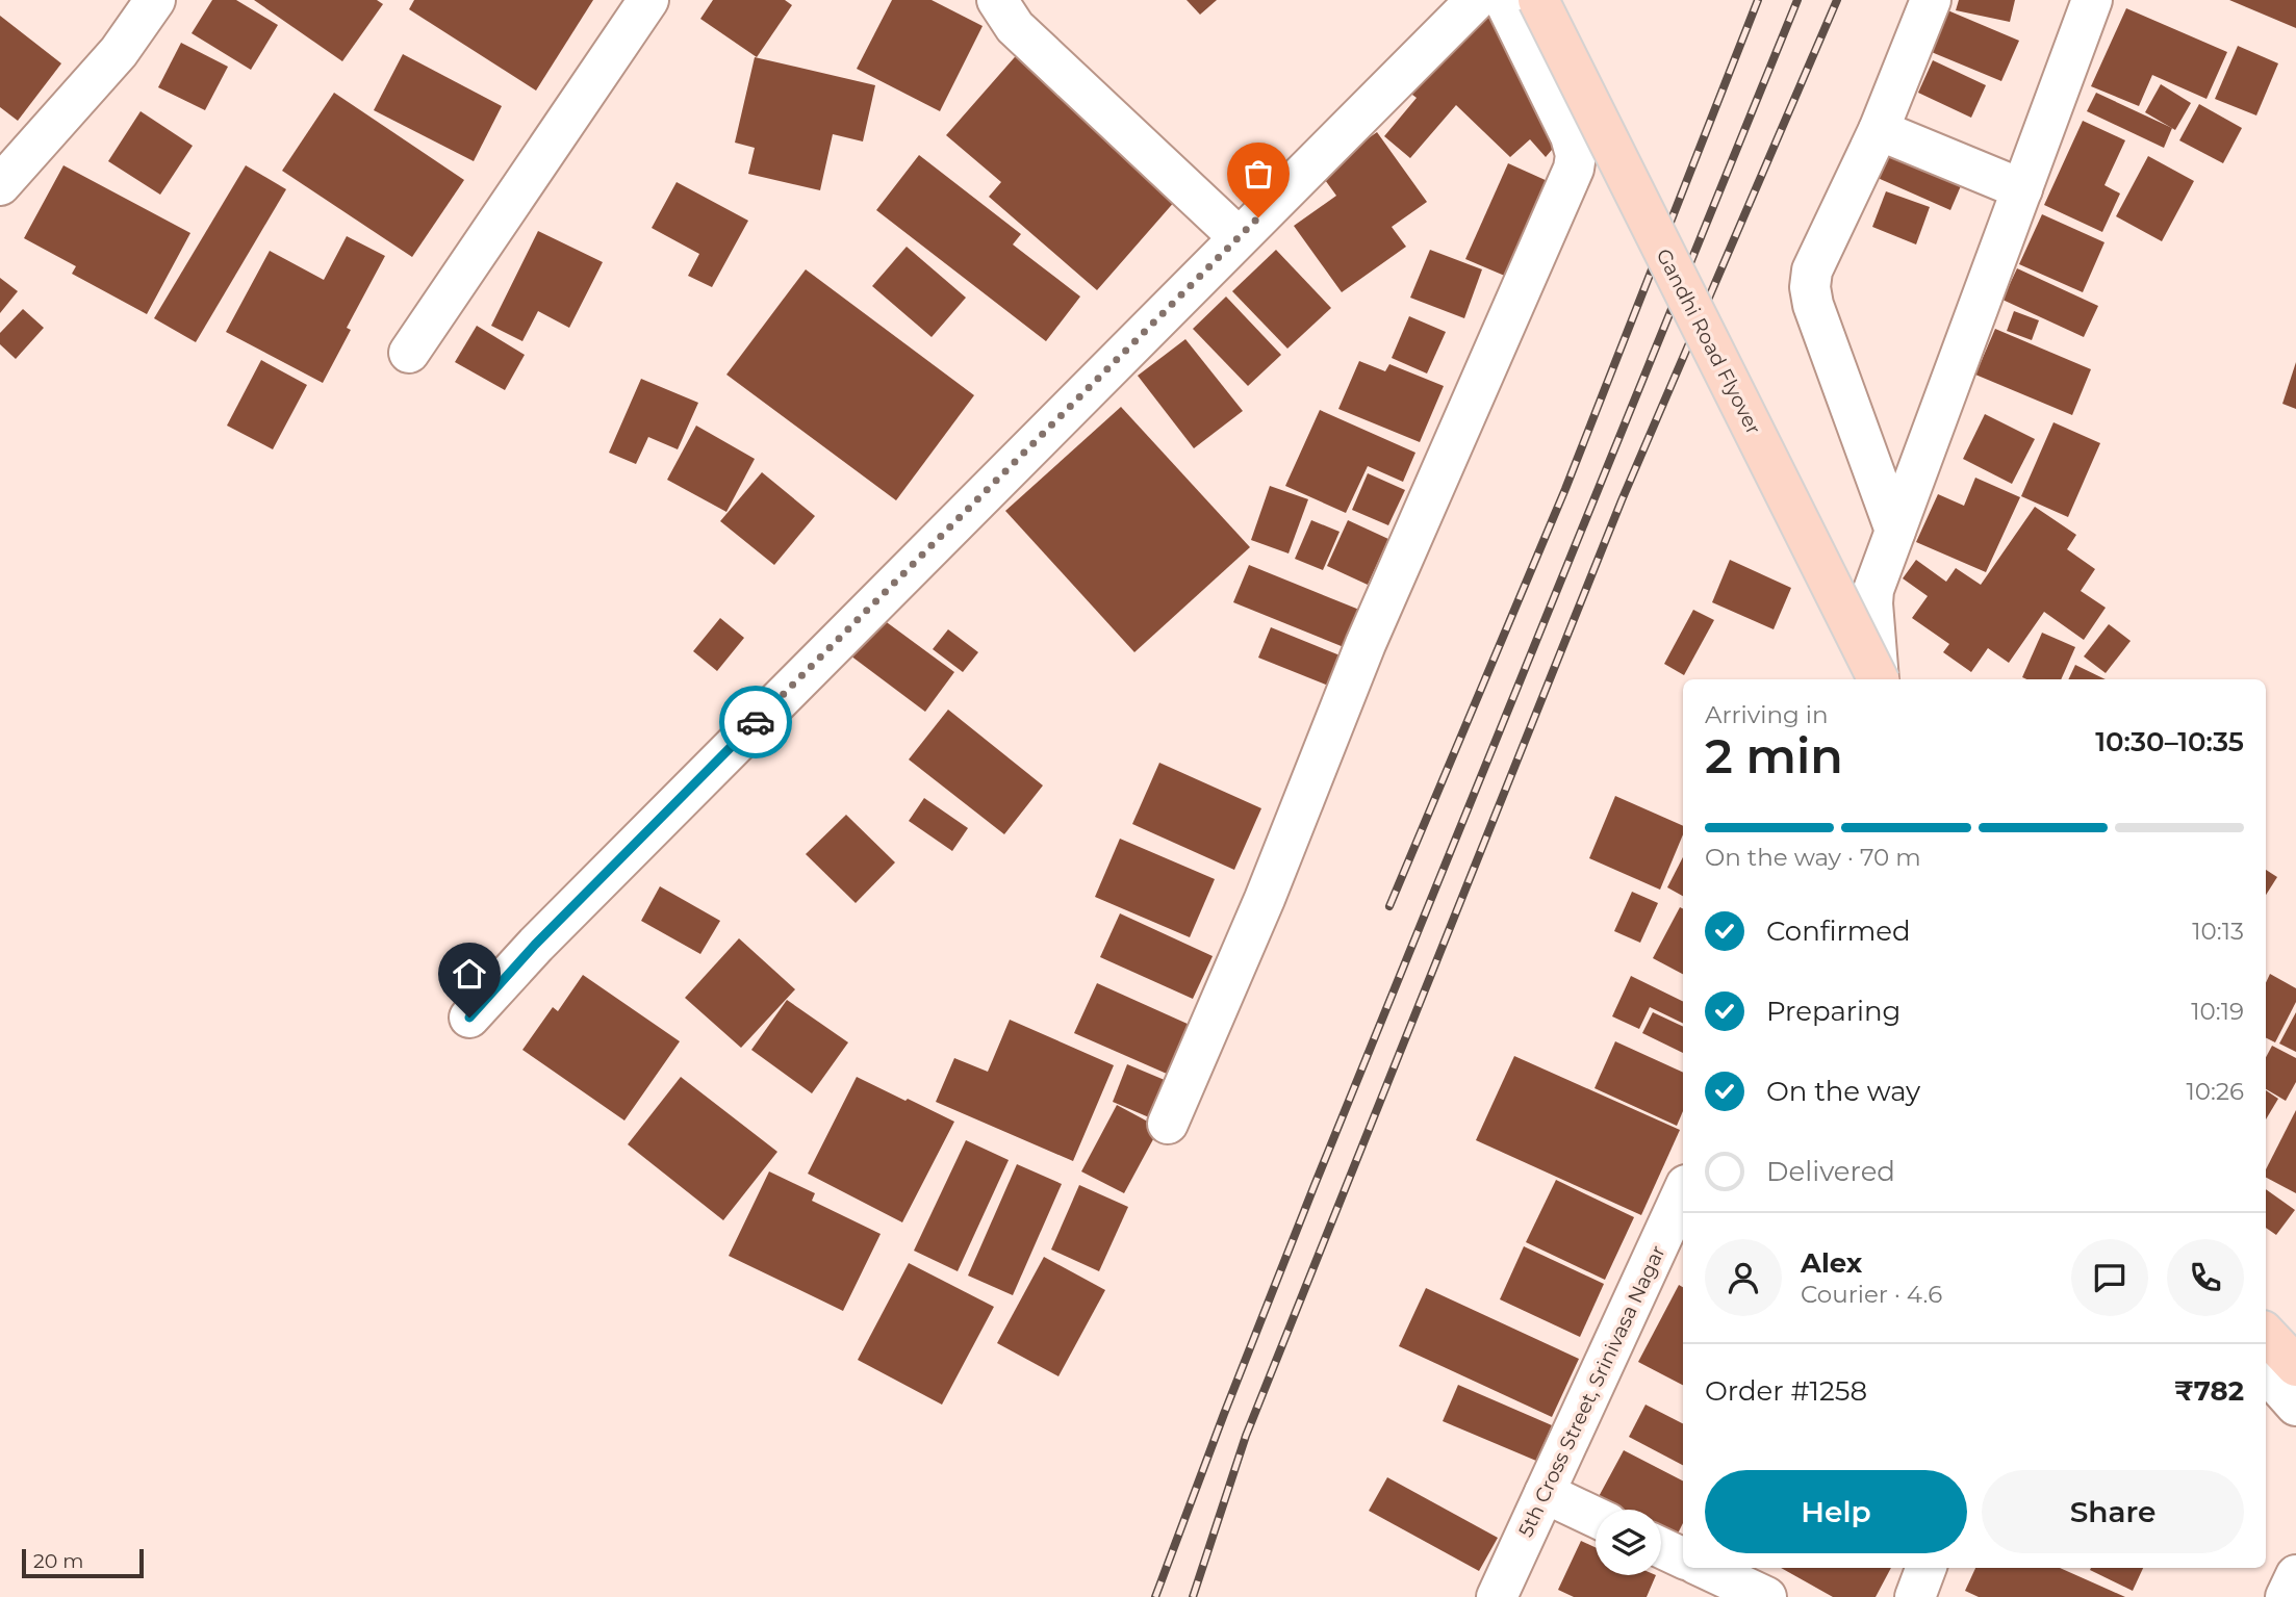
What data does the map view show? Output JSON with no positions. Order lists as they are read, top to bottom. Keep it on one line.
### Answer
{"streets":{"main road":["Gandhi Road Flyover"],"street":["5th Cross Street, Srinivasa Nagar"]},"scale_bar":"20 m","page":{"heading":["2 min","Arriving in","10:30–10:35"],"panel":["Alex","Courier · 4.6","Order #1258","₹782"],"bar":"On the way · 70 m","list":[["Confirmed","10:13"],["Preparing","10:19"],["On the way","10:26"],"Delivered"],"buttons":["Help","Share"],"scale":"20 m"}}
